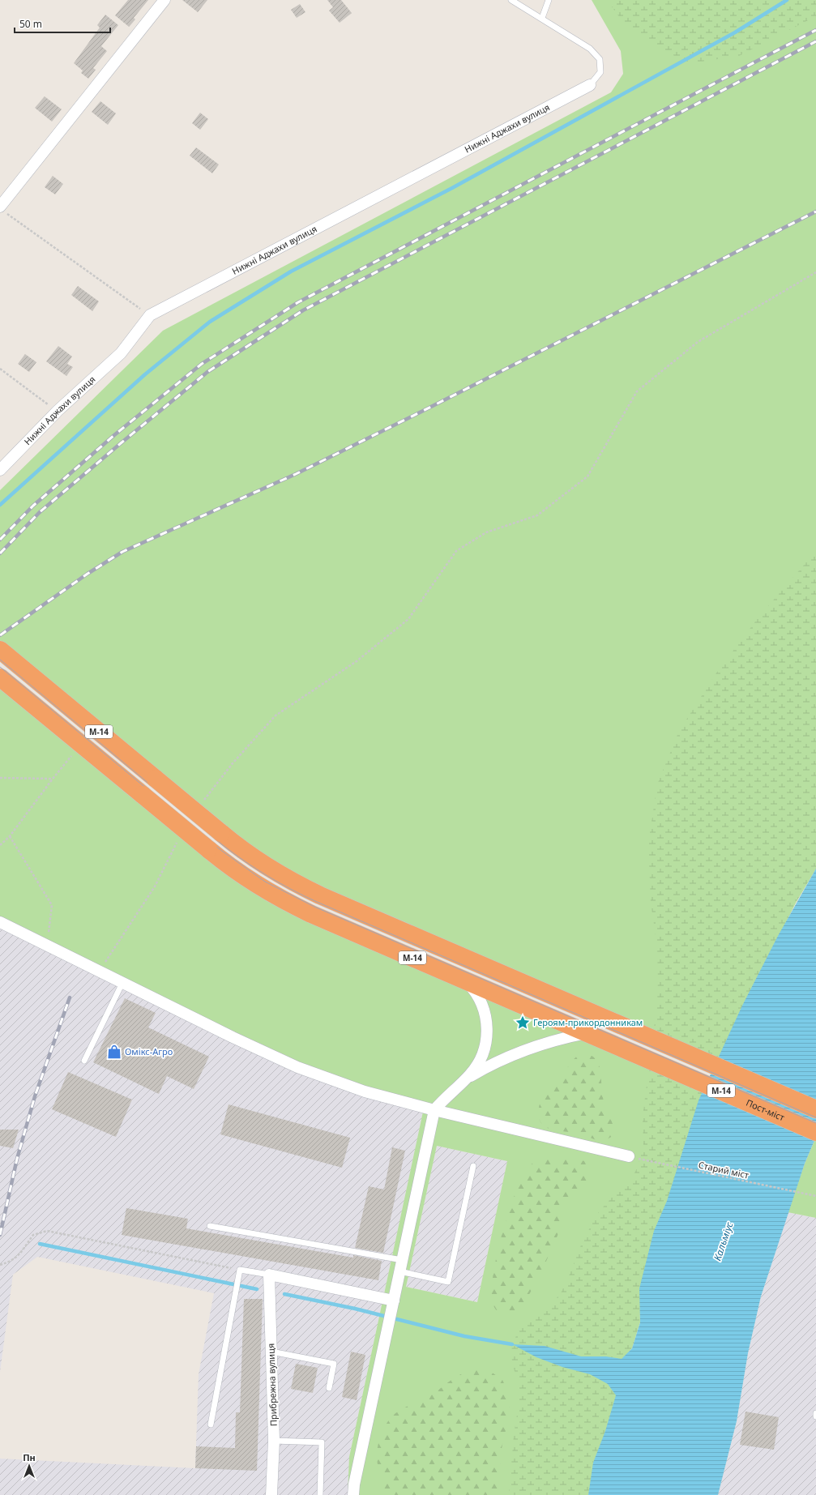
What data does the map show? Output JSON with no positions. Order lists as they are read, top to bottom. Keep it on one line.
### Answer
{"streets":{"highway":["М-14","Пост-міст"],"street":["Нижні Аджахи вулиця","Прибрежна вулиця"],"path":["Старий міст"]},"crossings":[["М-14","Пост-міст"]],"water":["Кальміус"],"places":{"place":["Героям-прикордонникам"],"shop":["Омiкс-Агро"]},"scale_bar":"50 m","north":"top"}
